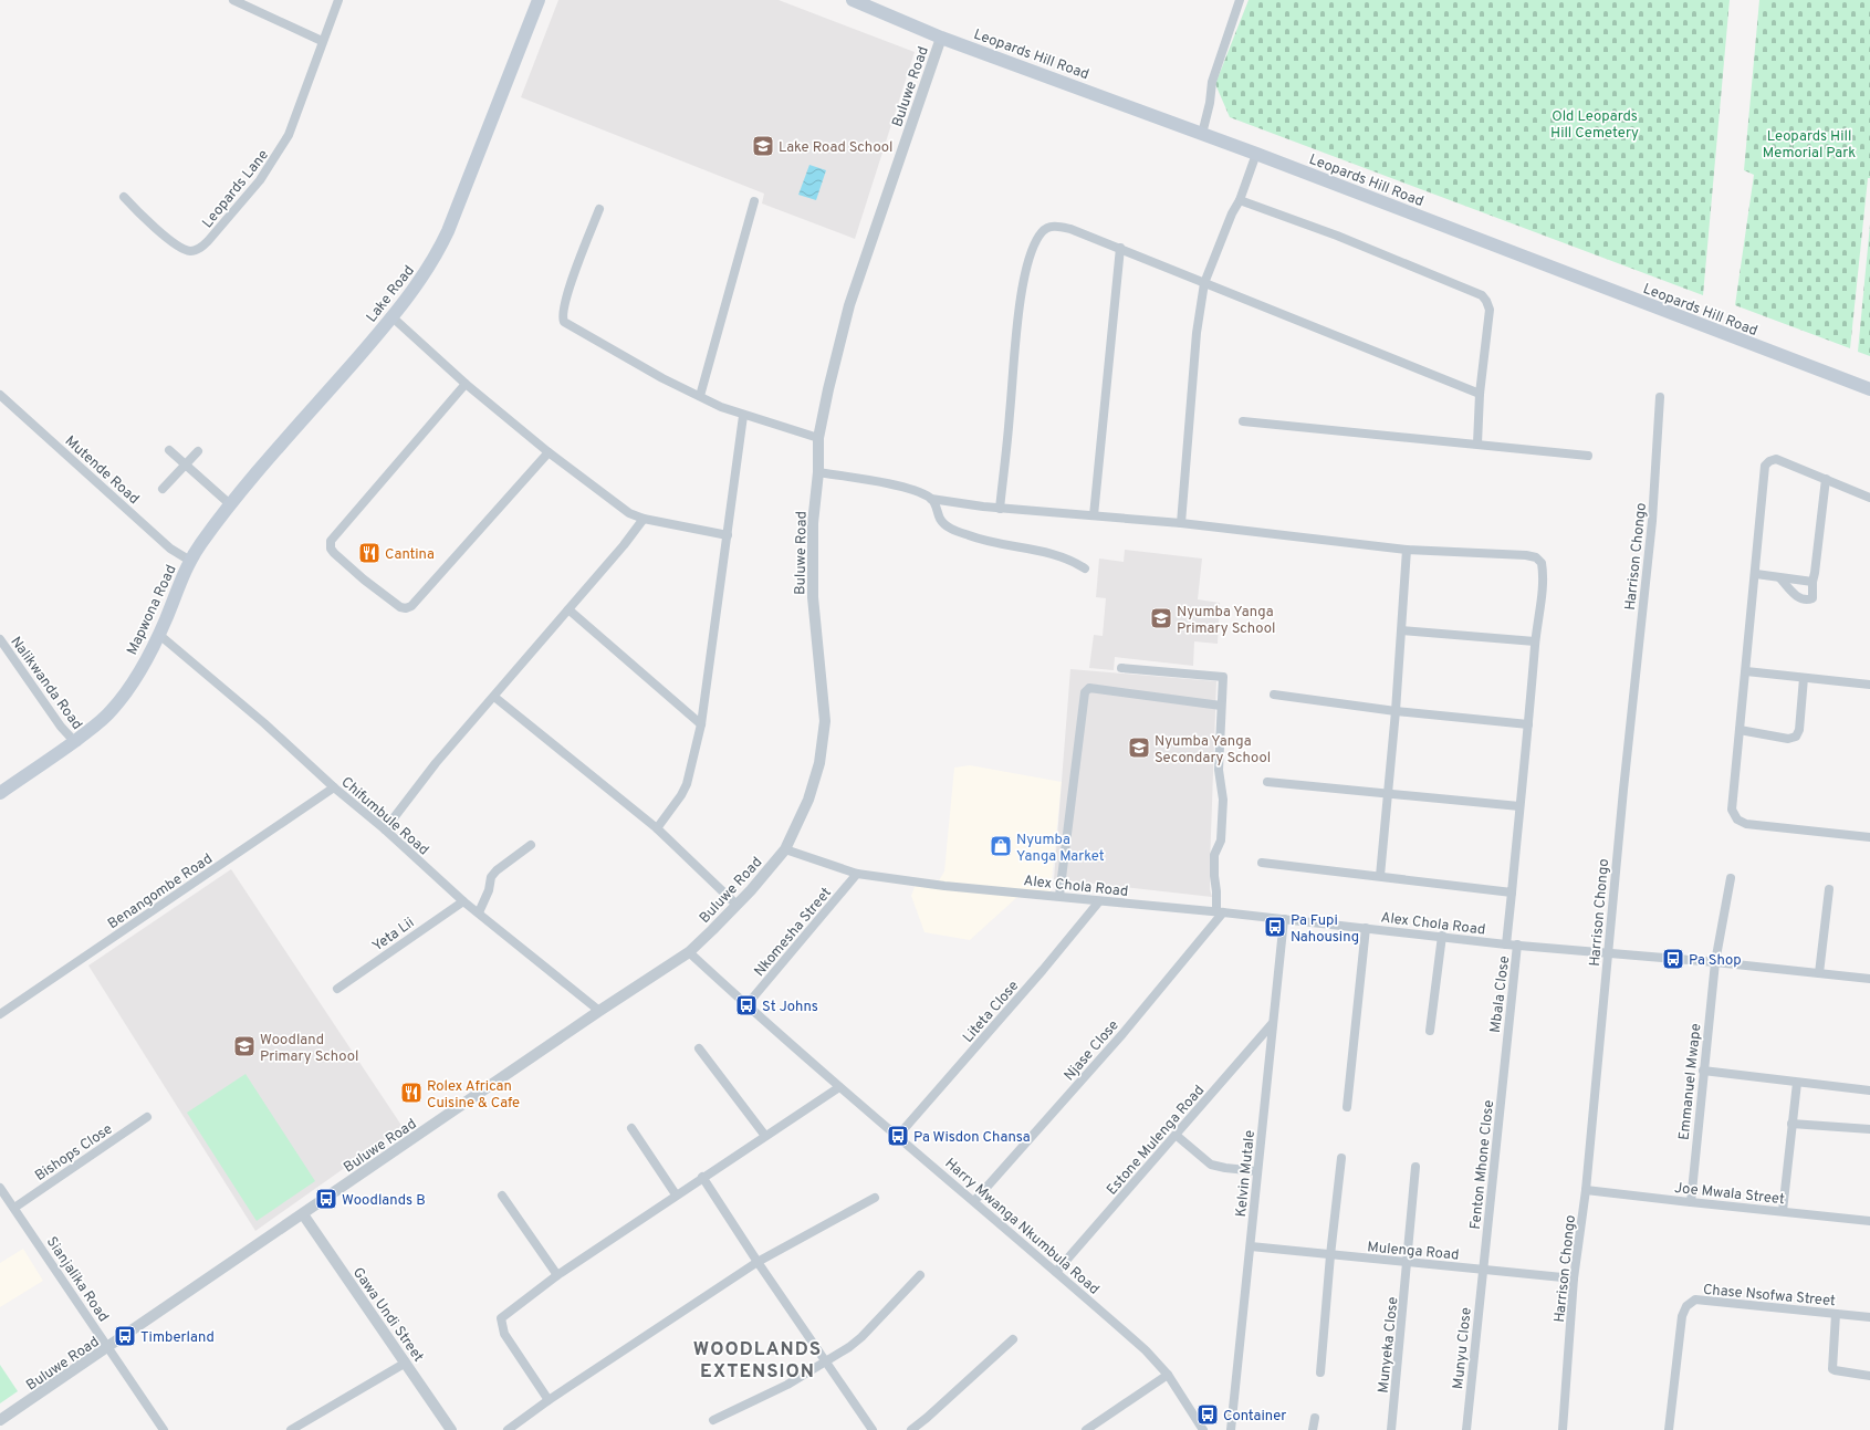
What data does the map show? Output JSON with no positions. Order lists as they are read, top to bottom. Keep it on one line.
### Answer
{"streets":{"main road":["Leopards Hill Road","Lake Road","Mapwona Road"],"street":["Buluwe Road","Leopards Lane","Mutende Road","Harrison Chongo","Nalikwanda Road","Chifumbule Road","Alex Chola Road","Benangombe Road","Nkomesha Street","Yeta Lii","Mbala Close","Liteta Close","Njase Close","Emmanuel Mwape","Estone Mulenga Road","Bishops Close","Fenton Mhone Close","Kelvin Mutale","Joe Mwala Street","Harry Mwanga Nkumbula Road","Mulenga Road","Sianjalika Road","Chase Nsofwa Street","Gawa Undi Street","Munyeka Close","Munyu Close"]},"crossings":[["Leopards Hill Road","Buluwe Road"],["Buluwe Road","Chifumbule Road"],["Buluwe Road","Alex Chola Road"],["Buluwe Road","Harry Mwanga Nkumbula Road"],["Buluwe Road","Sianjalika Road"],["Buluwe Road","Gawa Undi Street"],["Lake Road","Mutende Road"],["Lake Road","Mapwona Road"],["Mutende Road","Mapwona Road"],["Harrison Chongo","Alex Chola Road"],["Harrison Chongo","Joe Mwala Street"],["Harrison Chongo","Mulenga Road"],["Mapwona Road","Nalikwanda Road"],["Mapwona Road","Chifumbule Road"],["Chifumbule Road","Benangombe Road"],["Chifumbule Road","Yeta Lii"],["Alex Chola Road","Nkomesha Street"],["Alex Chola Road","Mbala Close"],["Alex Chola Road","Liteta Close"],["Alex Chola Road","Njase Close"],["Alex Chola Road","Emmanuel Mwape"],["Alex Chola Road","Kelvin Mutale"],["Nkomesha Street","Harry Mwanga Nkumbula Road"],["Mbala Close","Fenton Mhone Close"],["Liteta Close","Harry Mwanga Nkumbula Road"],["Njase Close","Harry Mwanga Nkumbula Road"],["Emmanuel Mwape","Joe Mwala Street"],["Estone Mulenga Road","Kelvin Mutale"],["Estone Mulenga Road","Harry Mwanga Nkumbula Road"],["Bishops Close","Sianjalika Road"],["Fenton Mhone Close","Mulenga Road"],["Fenton Mhone Close","Munyu Close"],["Kelvin Mutale","Mulenga Road"],["Mulenga Road","Munyeka Close"],["Mulenga Road","Munyu Close"]],"districts":["WOODLANDS EXTENSION"],"parks":["Old Leopards Hill Cemetery","Leopards Hill Memorial Park"],"places":{"school or university":["Lake Road School","Nyumba Yanga Primary School","Nyumba Yanga Secondary School","Woodland Primary School"],"restaurant":["Cantina","Rolex African Cuisine & Cafe"],"shop":["Nyumba Yanga Market"],"bus stop":["Pa Fupi Nahousing","Pa Shop","St Johns","Pa Wisdon Chansa","Woodlands B","Timberland","Container"]}}
